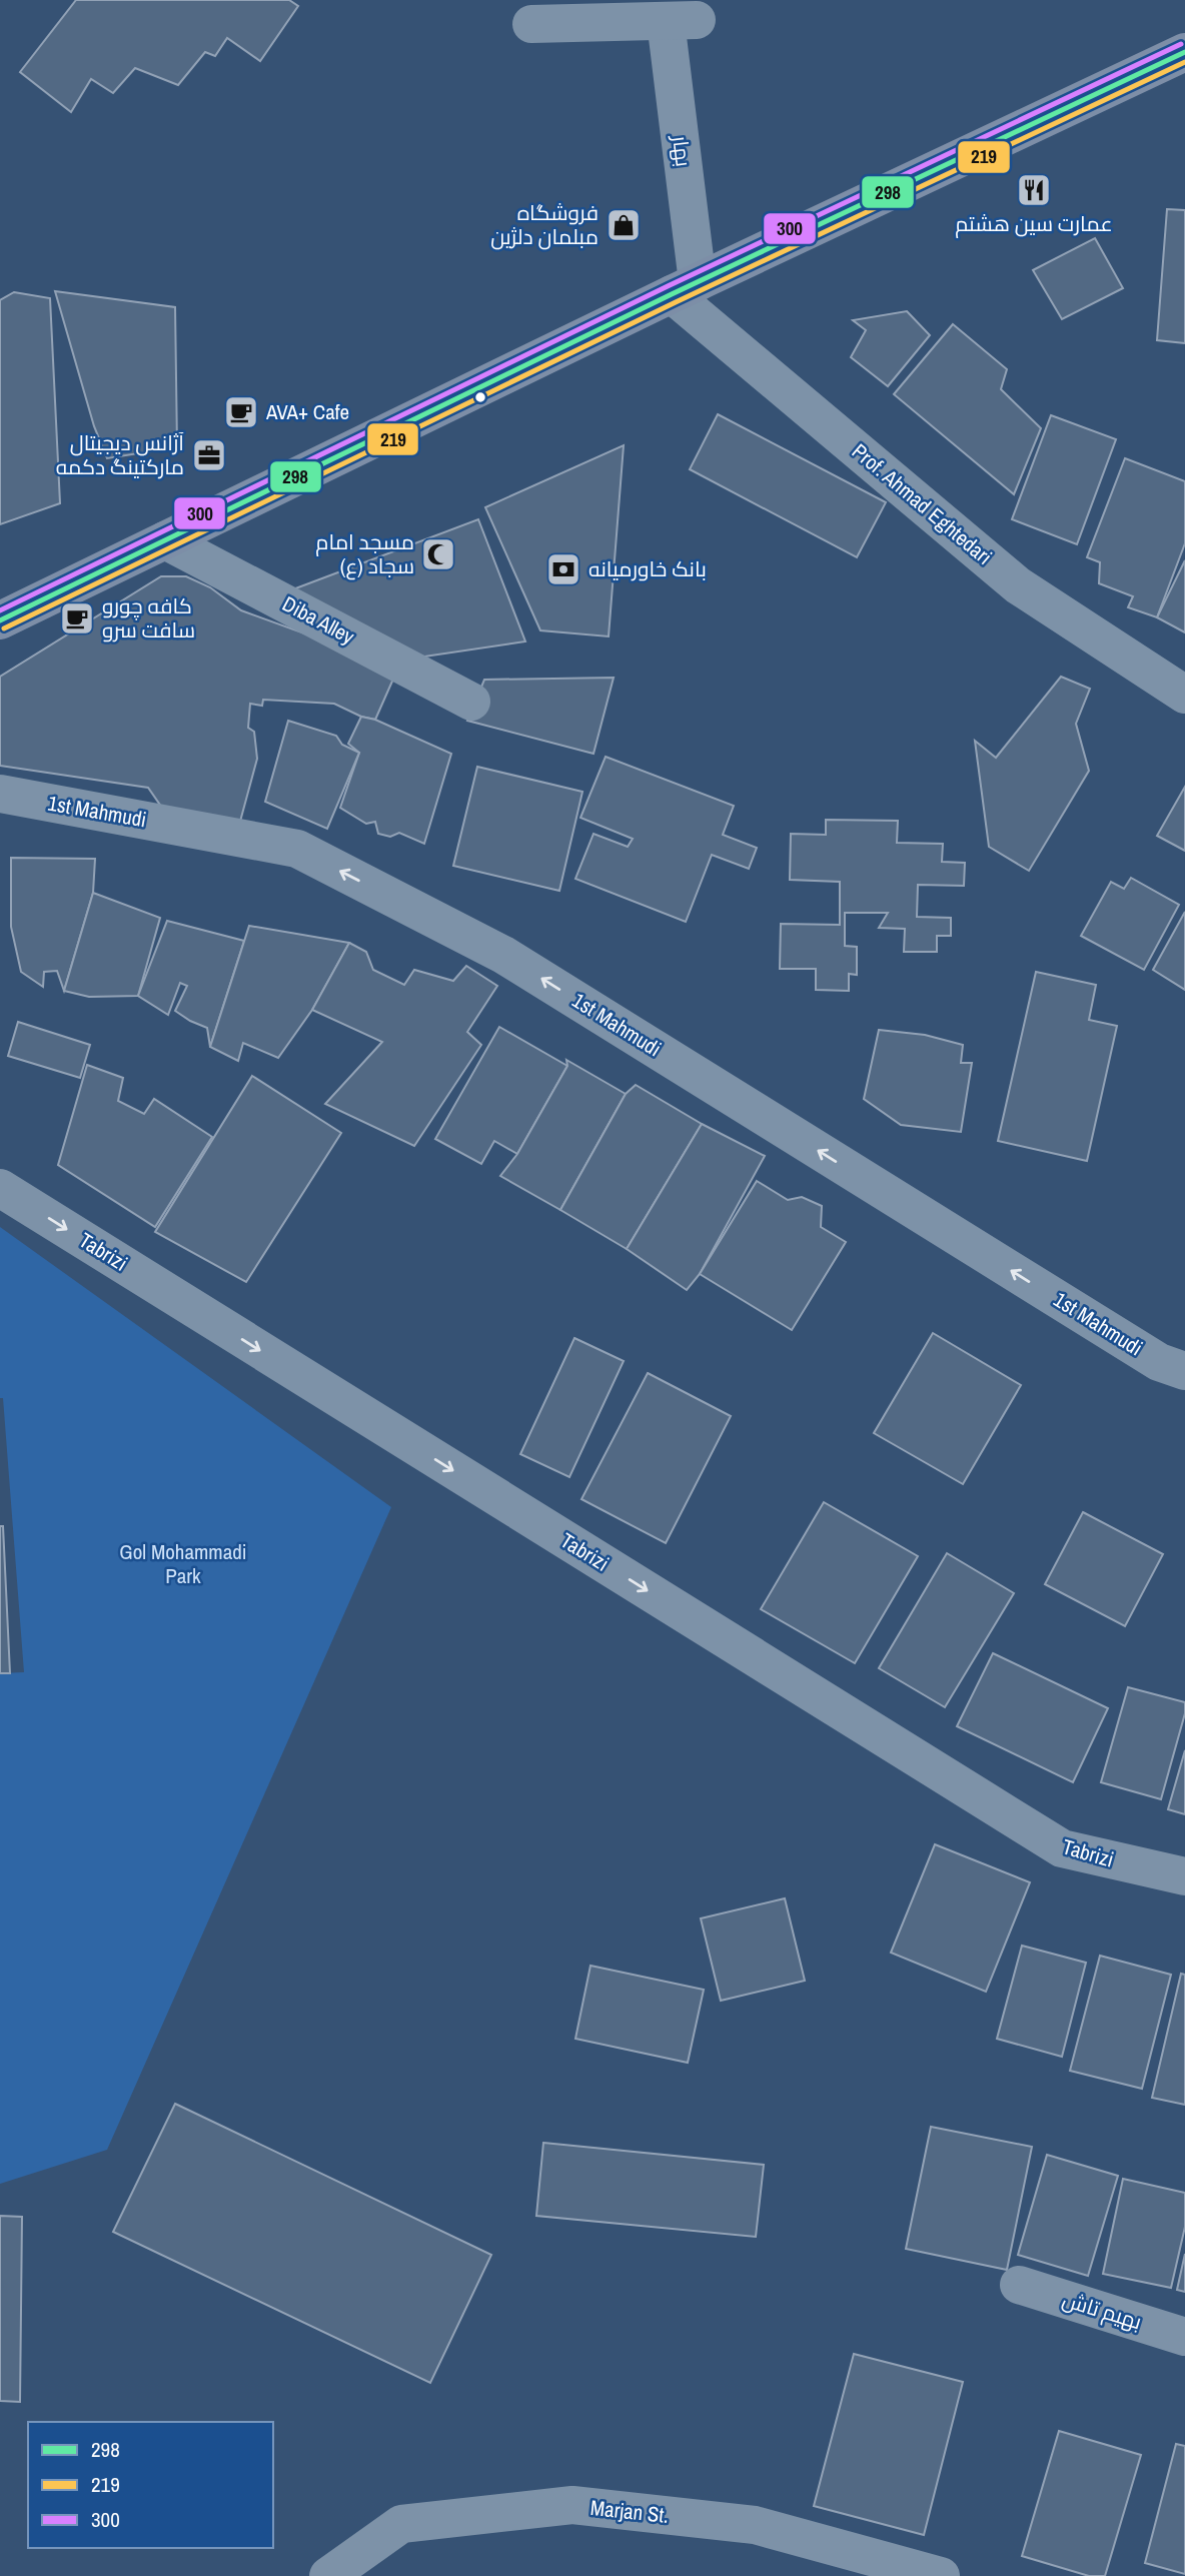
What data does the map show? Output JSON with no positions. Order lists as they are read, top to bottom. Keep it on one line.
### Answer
{"streets":{"street":["بهار","Prof. Ahmad Eghtedari","Diba Alley","1st Mahmudi","Tabrizi","بهیم تاش","Marjan St."]},"crossings":[["بهار","Prof. Ahmad Eghtedari"]],"one_way":["1st Mahmudi","Tabrizi"],"parks":["Gol Mohammadi Park"],"places":{"restaurant":["عمارت سین هشتم"],"shop":["فروشگاه مبلمان دلژین"],"cafe":["AVA+ Cafe","کافه چورو سافت سرو"],"office":["آژانس دیجیتال مارکتینگ دکمه"],"mosque":["مسجد امام سجاد (ع)"],"bank":["بانک خاورمیانه"]},"lines":["transit line 300","transit line 298","transit line 219"],"legend":["298","219","300"]}
